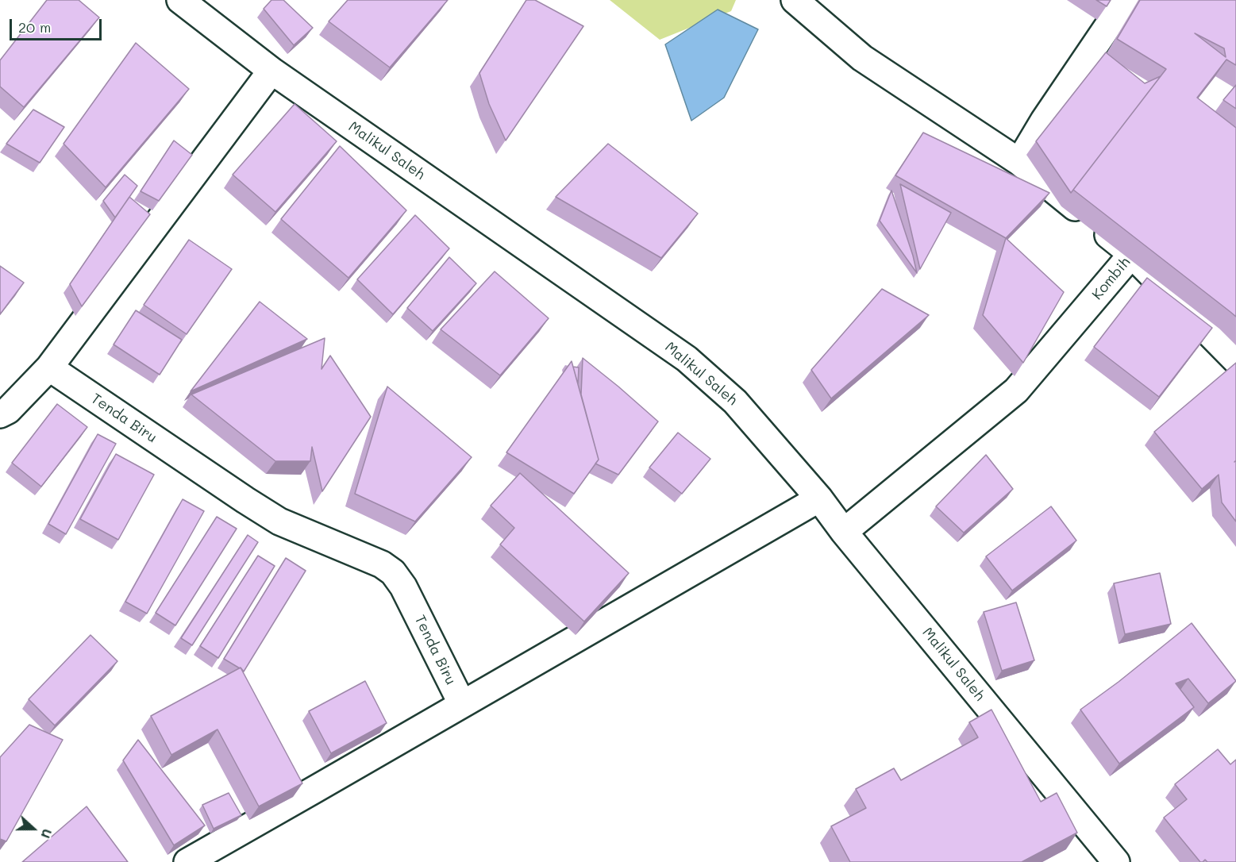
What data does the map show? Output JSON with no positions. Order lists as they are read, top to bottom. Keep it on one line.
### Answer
{"streets":{"street":["Malikul Saleh","Kombih","Tenda Biru"]},"crossings":[["Malikul Saleh","Kombih"]],"scale_bar":"20 m","north":"right"}
